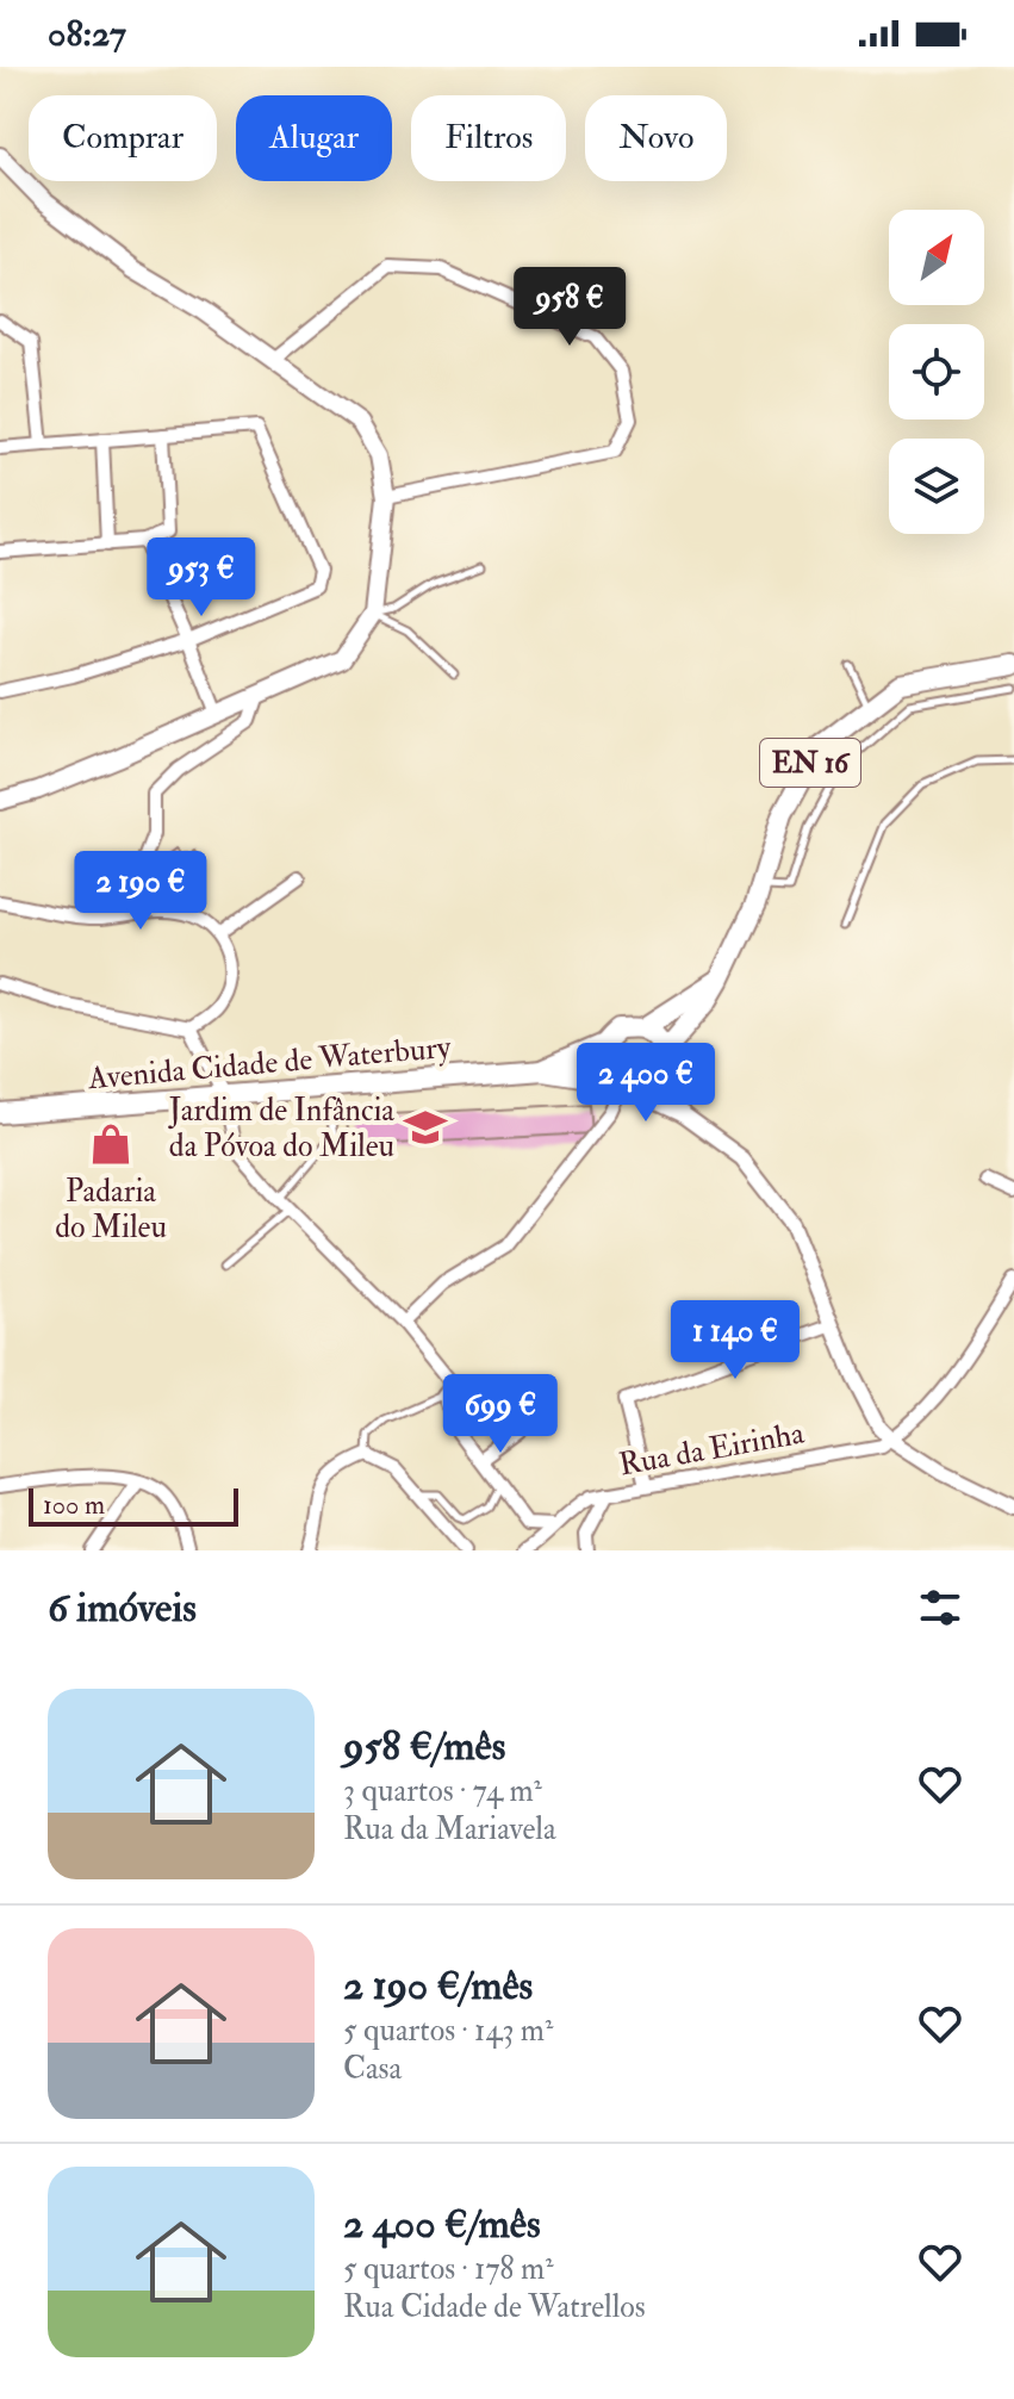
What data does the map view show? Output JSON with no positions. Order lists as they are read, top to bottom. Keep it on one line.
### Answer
{"streets":{"main road":["EN 16","Avenida Cidade de Waterbury"],"street":["Rua da Eirinha"]},"places":{"school or university":["Jardim de Infância da Póvoa do Mileu"],"shop":["Padaria do Mileu"]},"scale_bar":"100 m","north":"top right","page":{"status":"08:27","chip":["Comprar","Alugar","Filtros","Novo"],"price":["958 €","953 €","2 190 €","2 400 €","1 140 €","699 €"],"scale":"100 m","heading":"6 imóveis","list":[{"name":"958 €/mês","note":"3 quartos · 74 m² · Rua da Mariavela"},{"name":"2 190 €/mês","note":"5 quartos · 143 m² · Casa"},{"name":"2 400 €/mês","note":"5 quartos · 178 m² · Rua Cidade de Watrellos"}]}}
